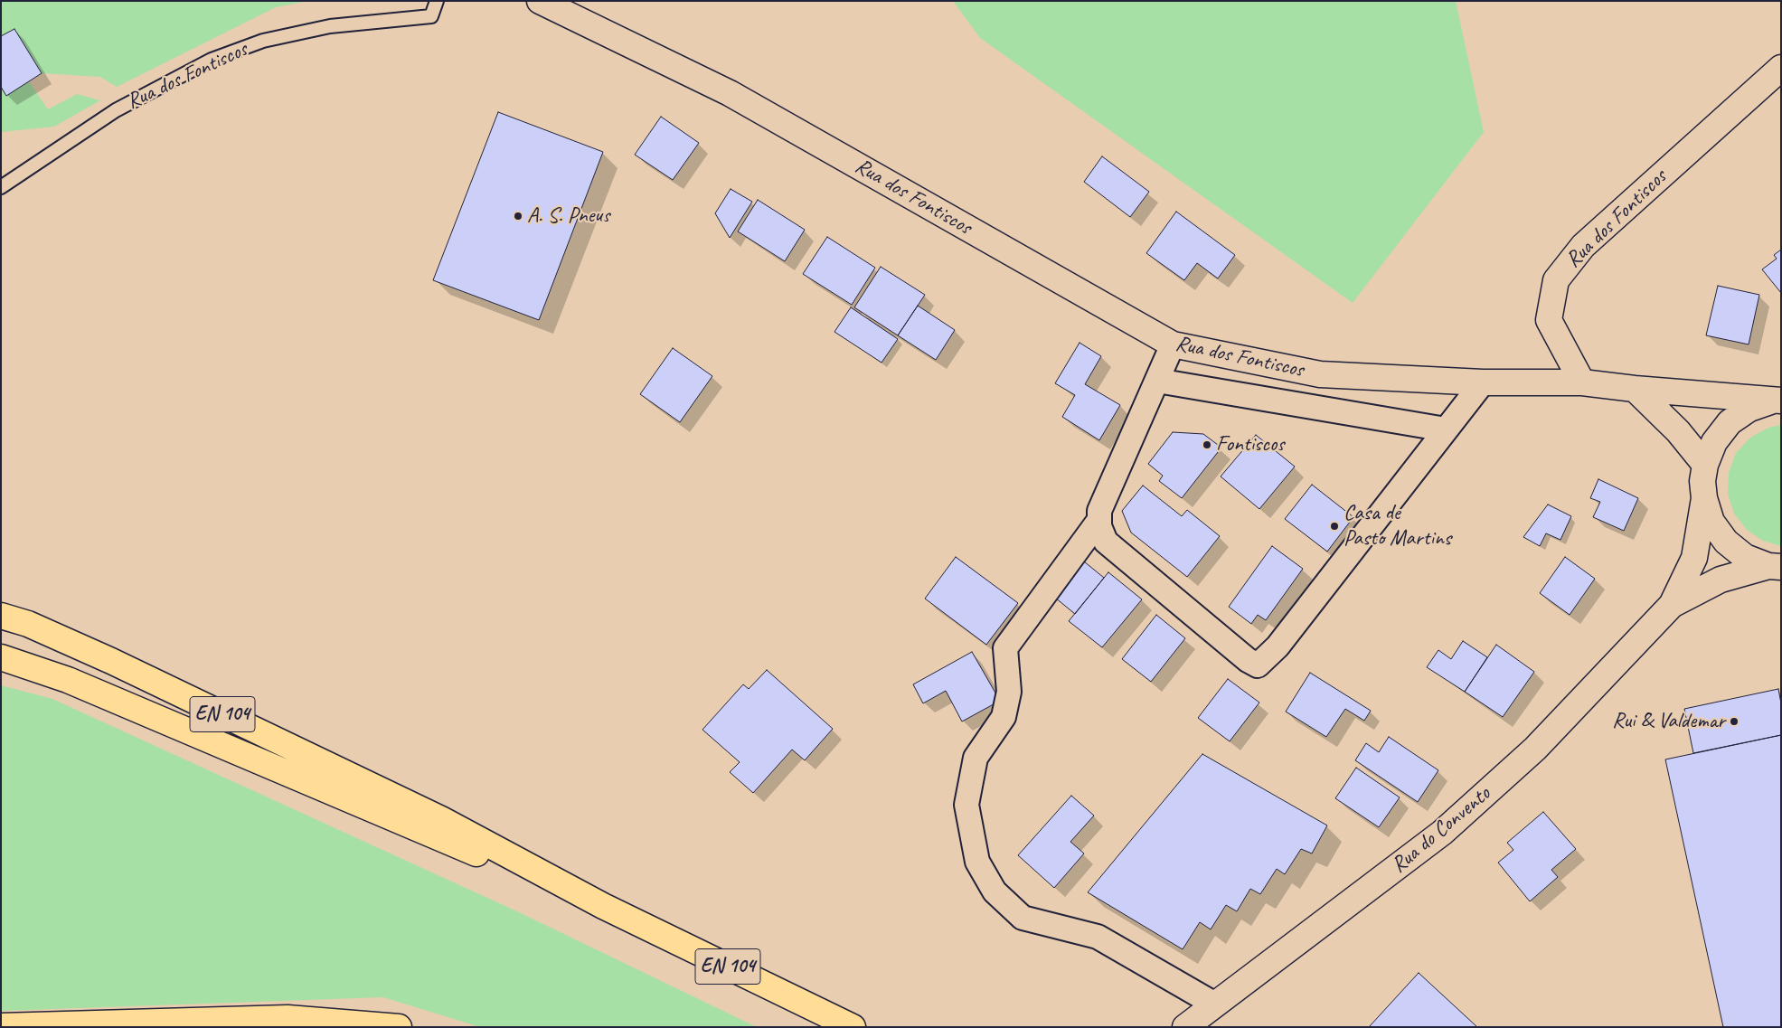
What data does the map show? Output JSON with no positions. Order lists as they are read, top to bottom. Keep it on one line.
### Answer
{"streets":{"main road":["EN 104"],"street":["Rua dos Fontiscos","Rua do Convento"]},"places":["A. S. Pneus","Fontiscos","Casa de Pasto Martins","Rui & Valdemar"]}
